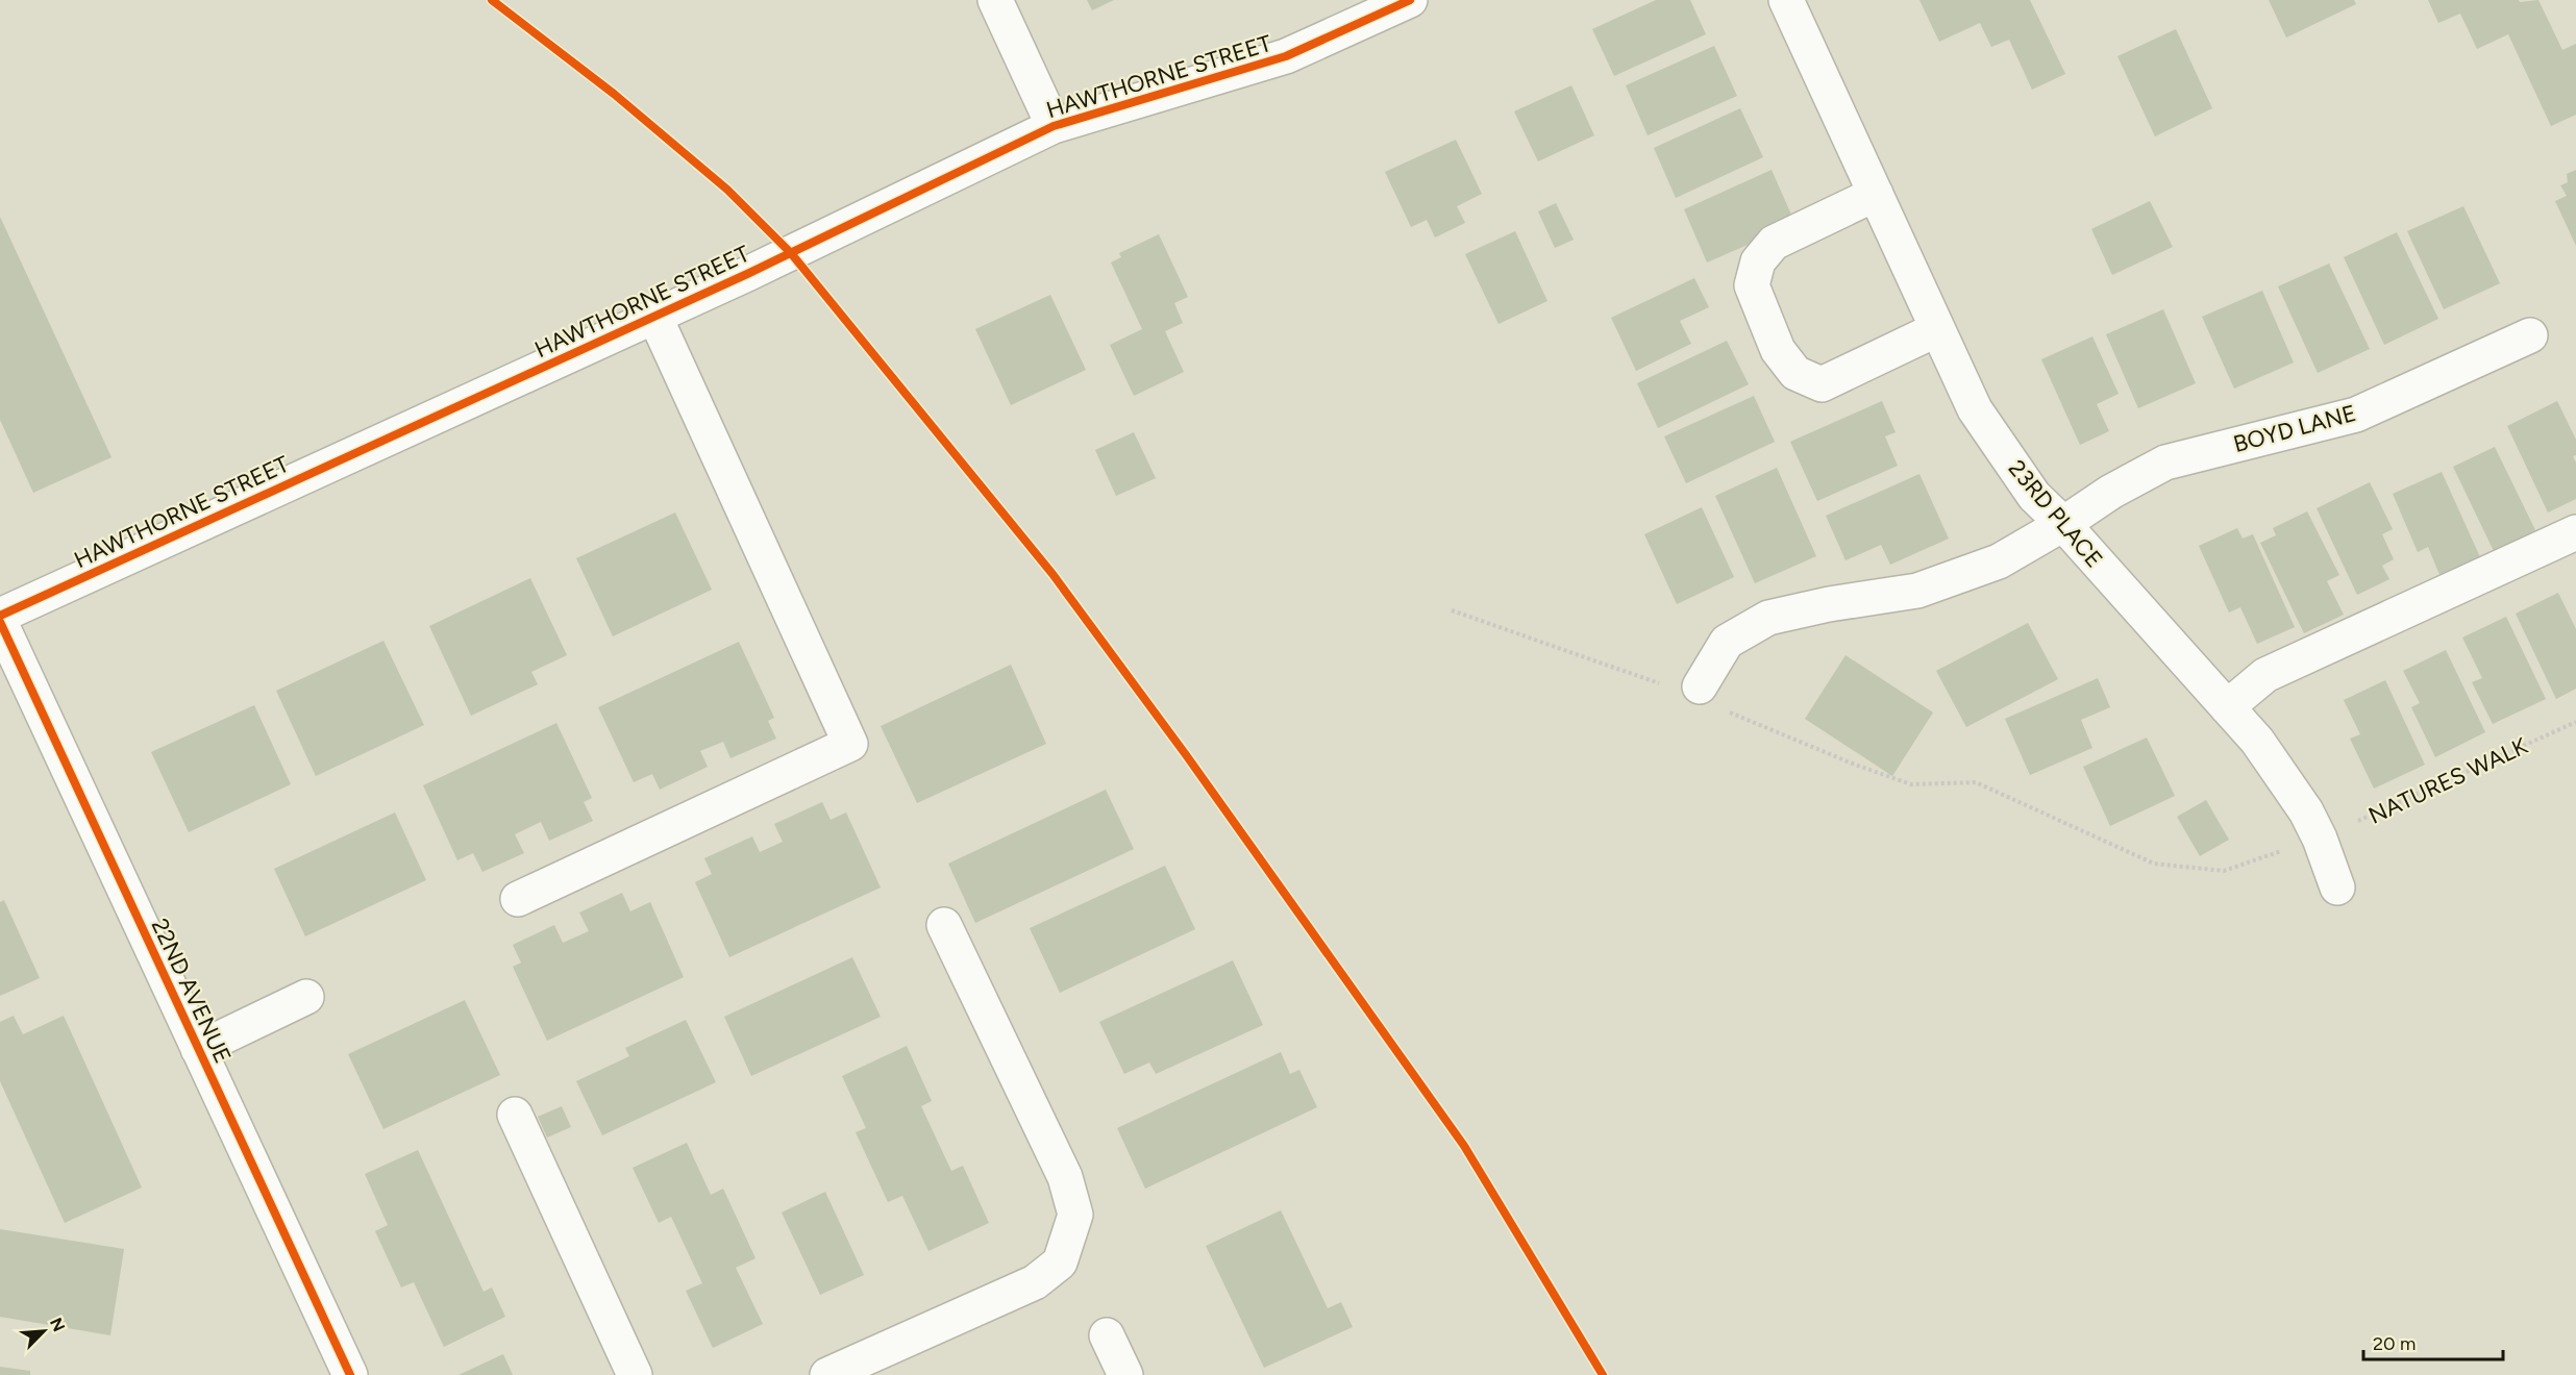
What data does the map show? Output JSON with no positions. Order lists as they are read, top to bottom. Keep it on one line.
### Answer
{"streets":{"street":["HAWTHORNE STREET","BOYD LANE","23RD PLACE","22ND AVENUE"],"path":["NATURES WALK"]},"crossings":[["BOYD LANE","23RD PLACE"],["23RD PLACE","NATURES WALK"]],"scale_bar":"20 m","north":"top right"}
